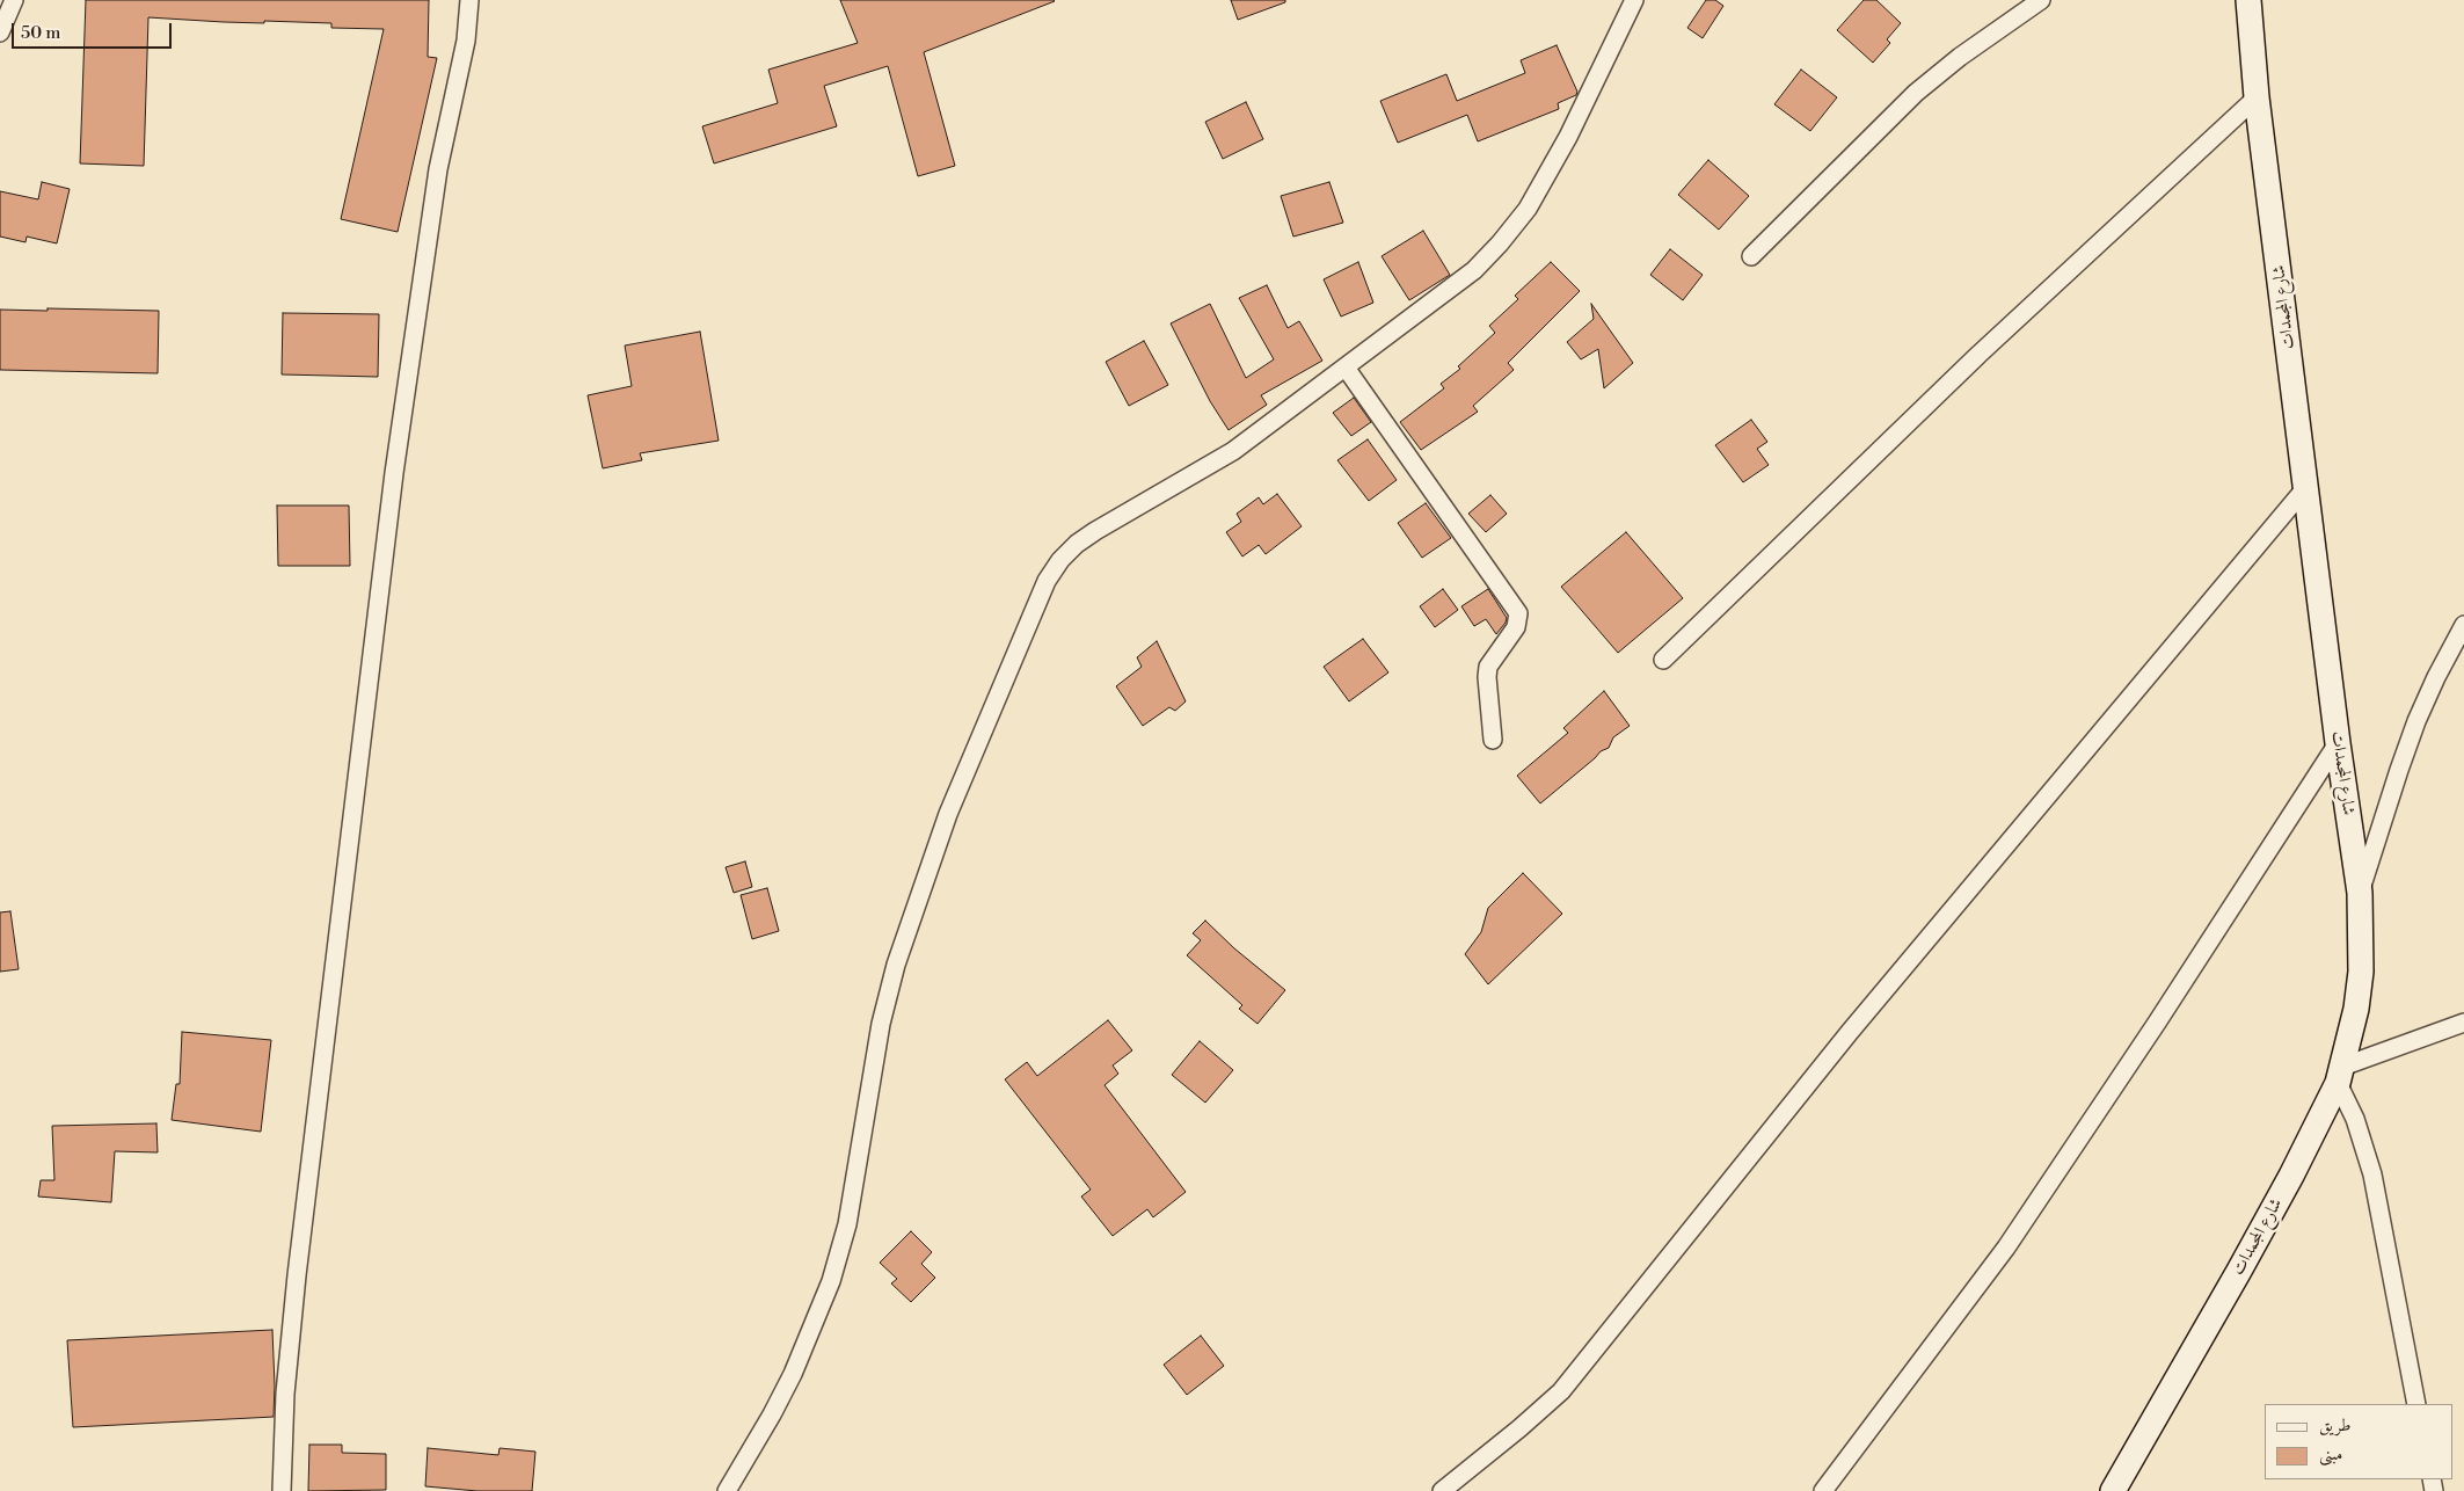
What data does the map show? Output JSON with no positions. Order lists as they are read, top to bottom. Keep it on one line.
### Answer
{"streets":{"main road":["شارع المجمدات"]},"legend":["طريق","مبنى"],"scale_bar":"50 m"}
